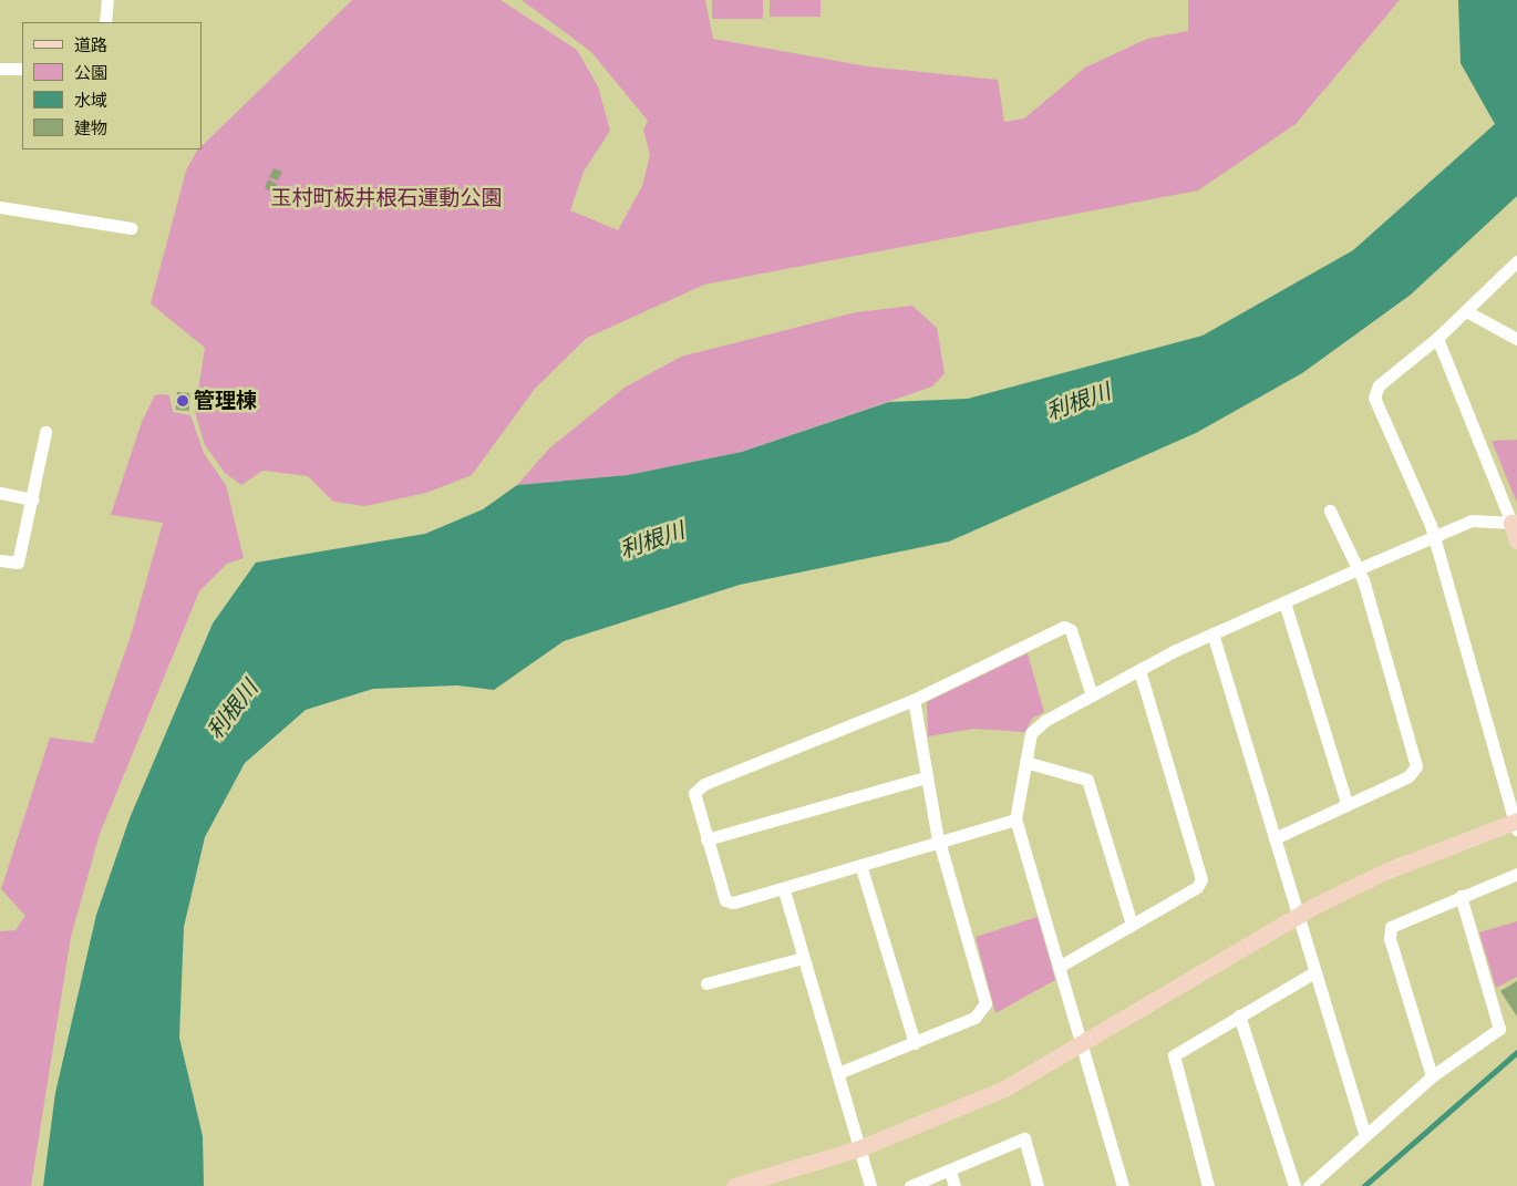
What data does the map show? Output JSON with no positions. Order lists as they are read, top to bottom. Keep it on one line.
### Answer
{"water":["利根川"],"parks":["玉村町板井根石運動公園"],"places":["管理棟"],"legend":["道路","公園","水域","建物"]}
